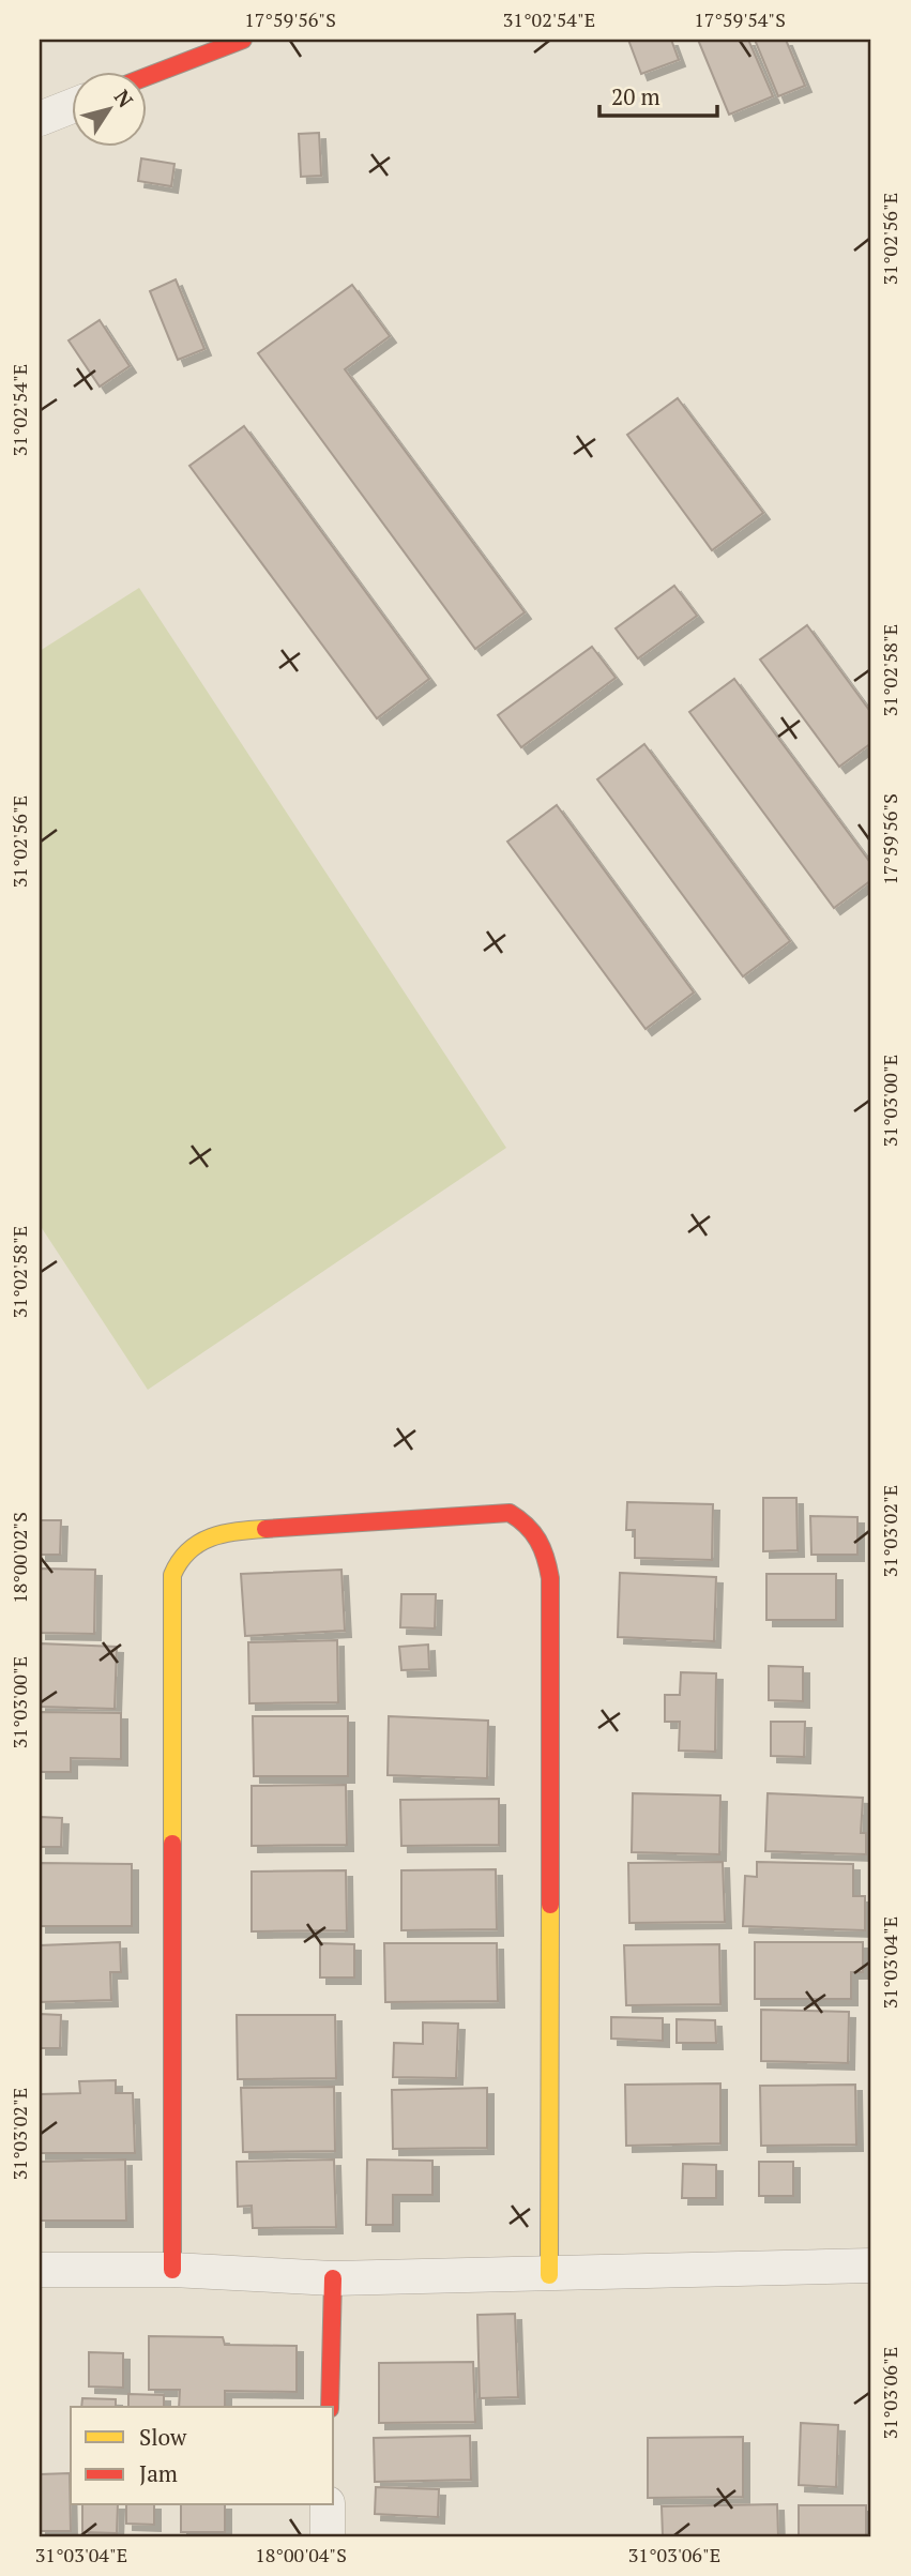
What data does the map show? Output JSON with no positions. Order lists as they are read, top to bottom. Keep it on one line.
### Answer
{"legend":["Slow","Jam"],"scale_bar":"20 m","north":"top right","coordinates":["17°59'56\"S","31°02'54\"E","17°59'54\"S","31°02'56\"E","31°02'58\"E","31°03'00\"E","31°03'02\"E","18°00'02\"S","31°03'04\"E","31°03'06\"E","18°00'04\"S"]}
